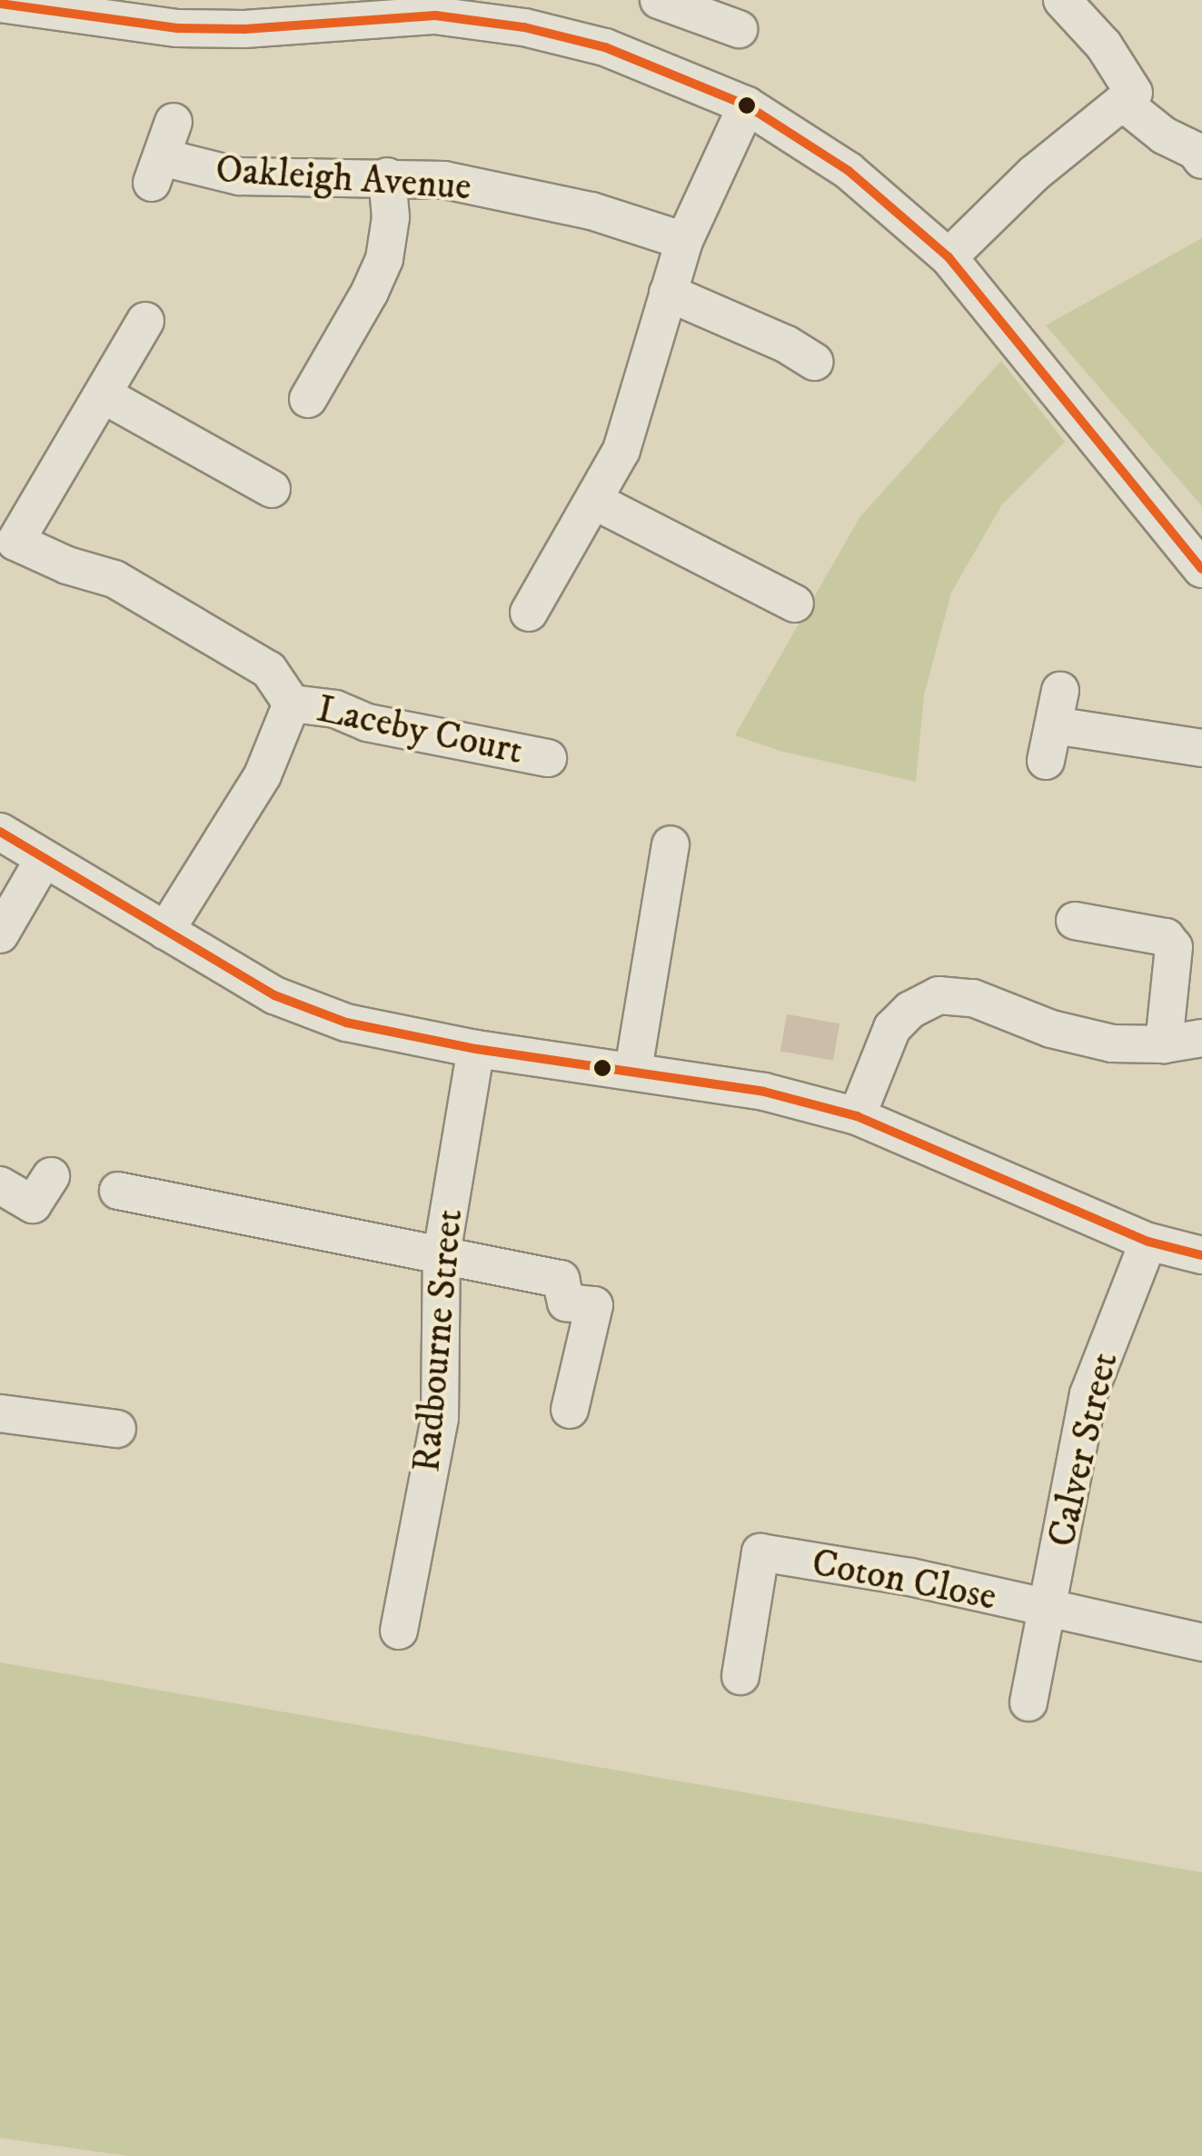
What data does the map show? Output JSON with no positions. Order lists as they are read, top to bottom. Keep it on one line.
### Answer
{"streets":{"street":["Oakleigh Avenue","Laceby Court","Radbourne Street","Calver Street","Coton Close"]},"crossings":[["Calver Street","Coton Close"]]}
